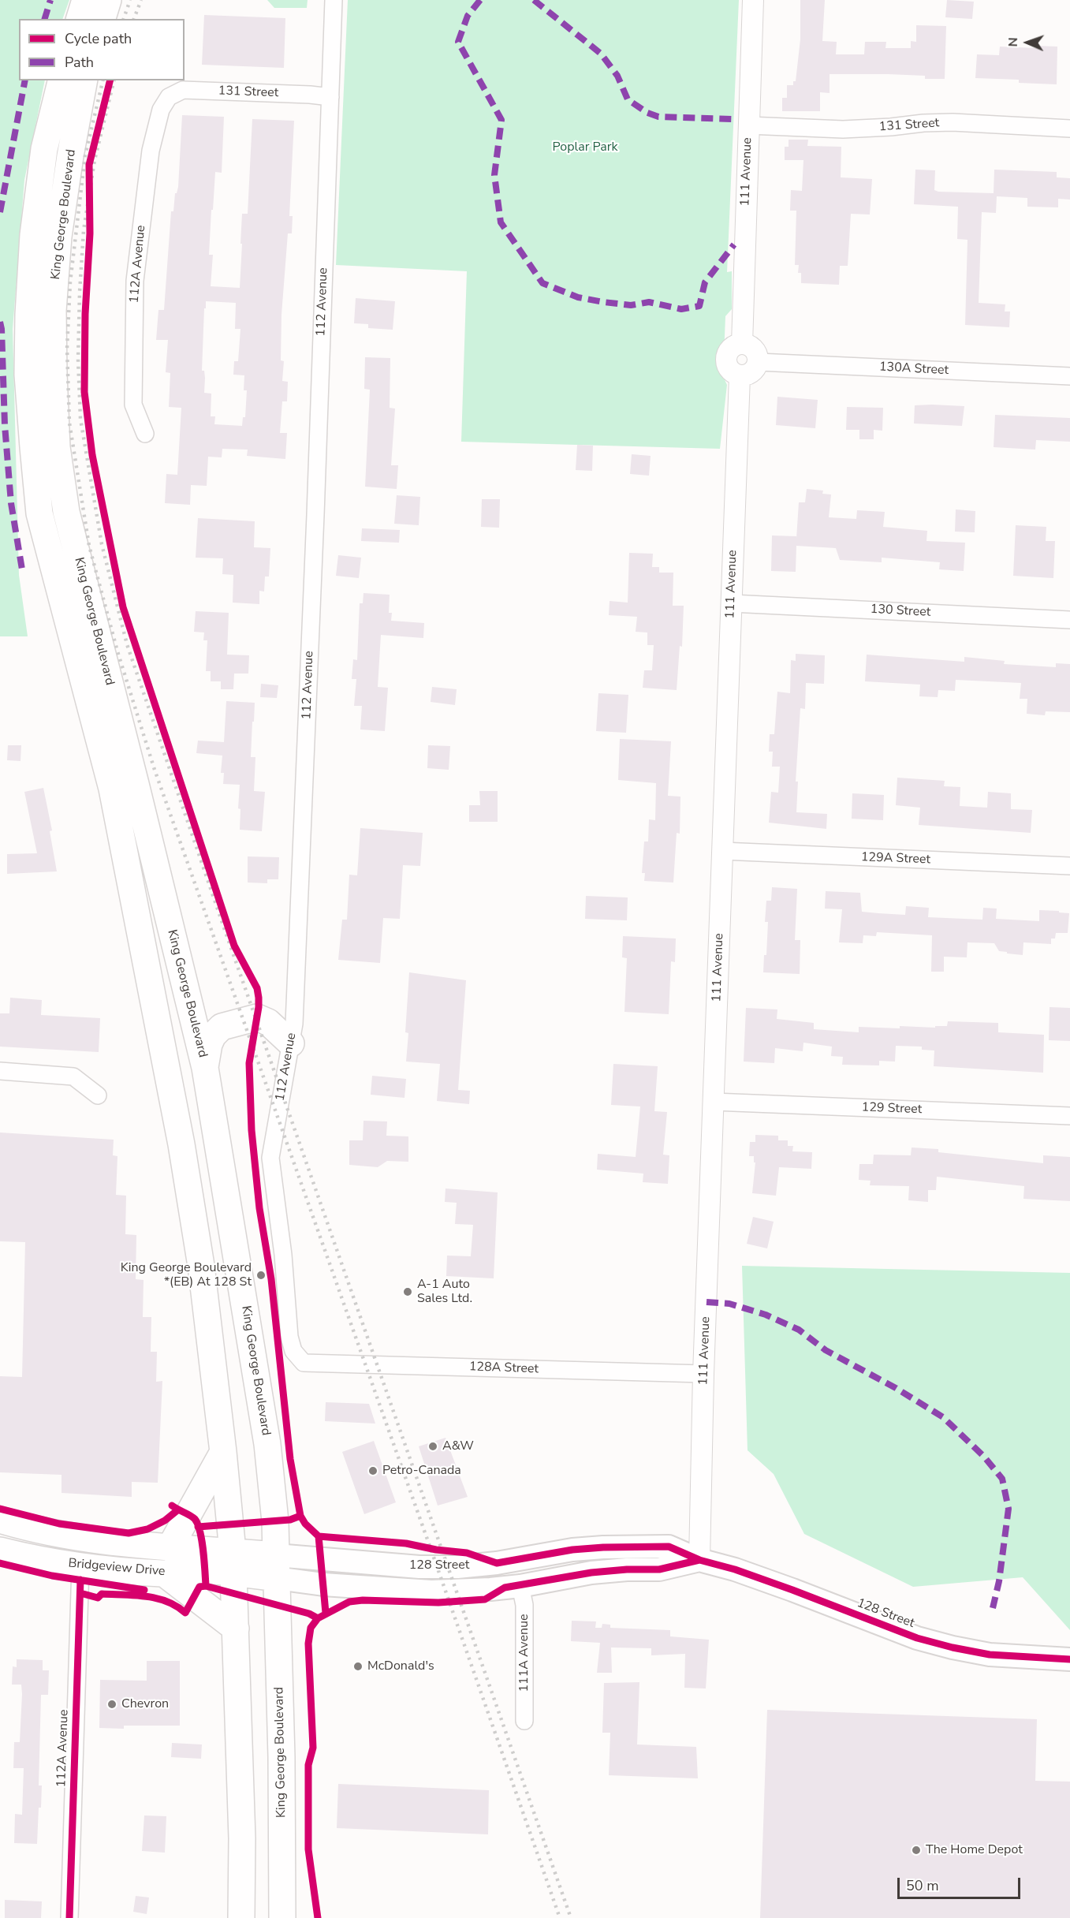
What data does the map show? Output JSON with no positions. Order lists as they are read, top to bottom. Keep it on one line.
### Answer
{"streets":{"main road":["King George Boulevard","128 Street","Bridgeview Drive"],"street":["131 Street","111 Avenue","112A Avenue","112 Avenue","130A Street","130 Street","129A Street","129 Street","128A Street","111A Avenue"]},"crossings":[["131 Street","111 Avenue"],["131 Street","112A Avenue"],["131 Street","112 Avenue"],["111 Avenue","130A Street"],["111 Avenue","130 Street"],["111 Avenue","129A Street"],["111 Avenue","129 Street"],["111 Avenue","128A Street"],["111 Avenue","128 Street"],["King George Boulevard","128 Street"],["King George Boulevard","Bridgeview Drive"],["112A Avenue","Bridgeview Drive"],["112 Avenue","128A Street"],["128 Street","Bridgeview Drive"],["128 Street","111A Avenue"]],"parks":["Poplar Park"],"places":["King George Boulevard *(EB) At 128 St","A-1 Auto Sales Ltd.","A&W","Petro-Canada","McDonald's","Chevron","The Home Depot"],"legend":["Cycle path","Path"],"scale_bar":"50 m","north":"left"}
